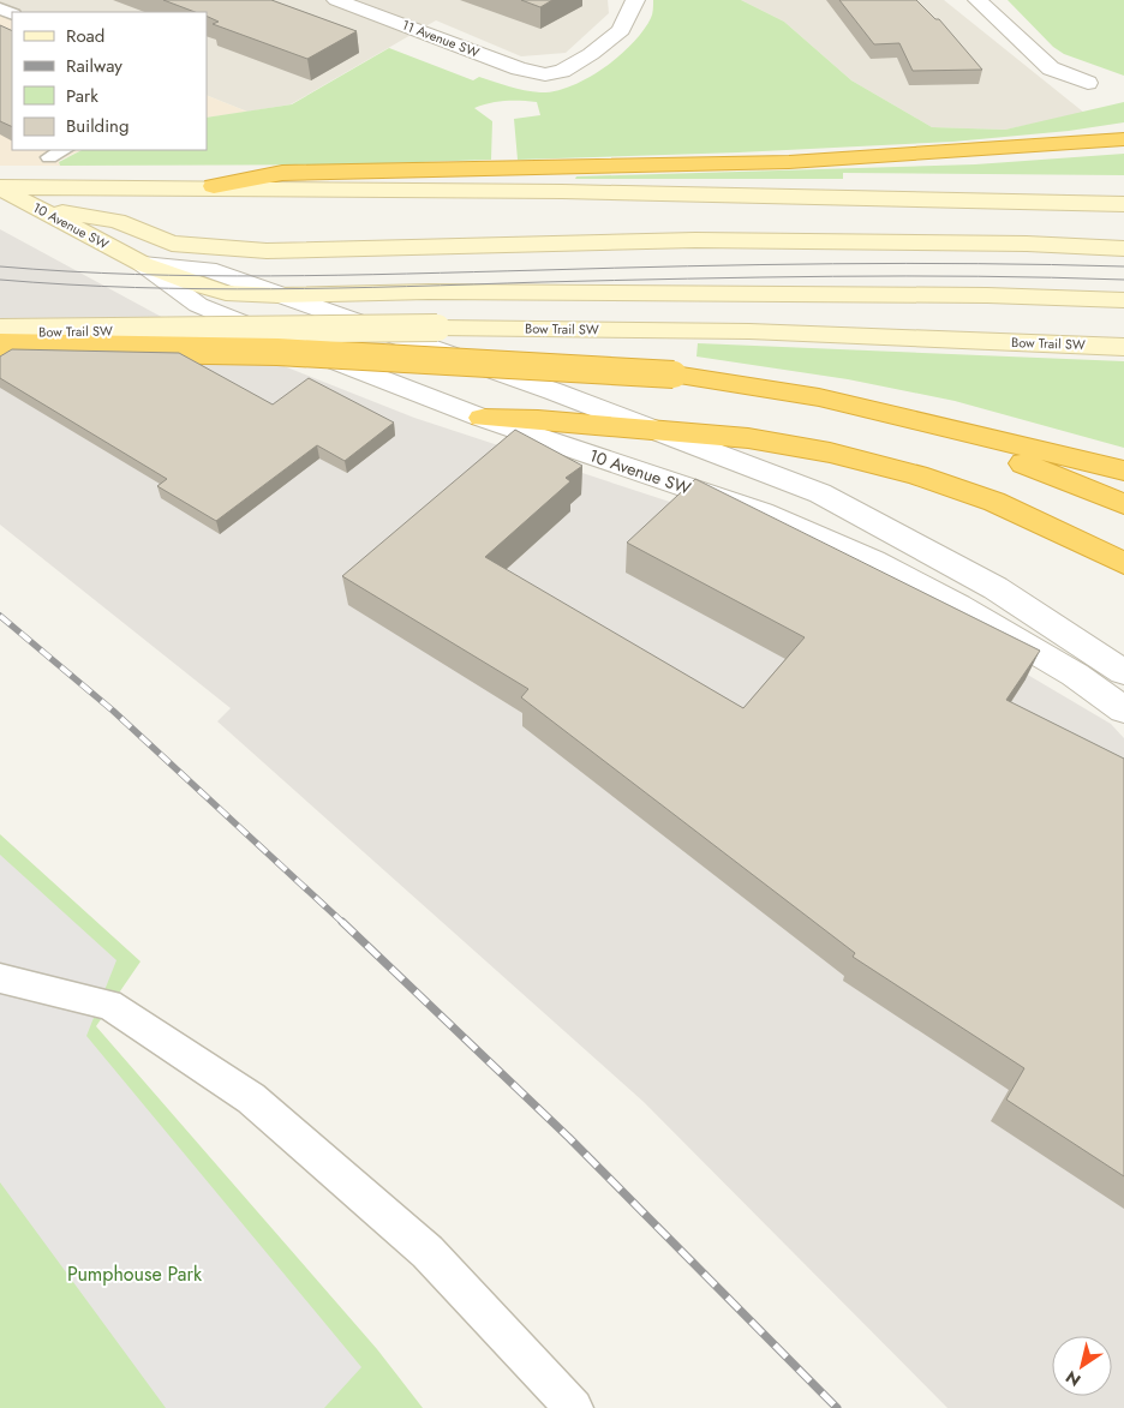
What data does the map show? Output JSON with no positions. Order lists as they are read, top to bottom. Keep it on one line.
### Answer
{"streets":{"main road":["10 Avenue SW","Bow Trail SW"],"street":["11 Avenue SW"]},"parks":["Pumphouse Park"],"legend":["Road","Railway","Park","Building"],"north":"bottom left"}
